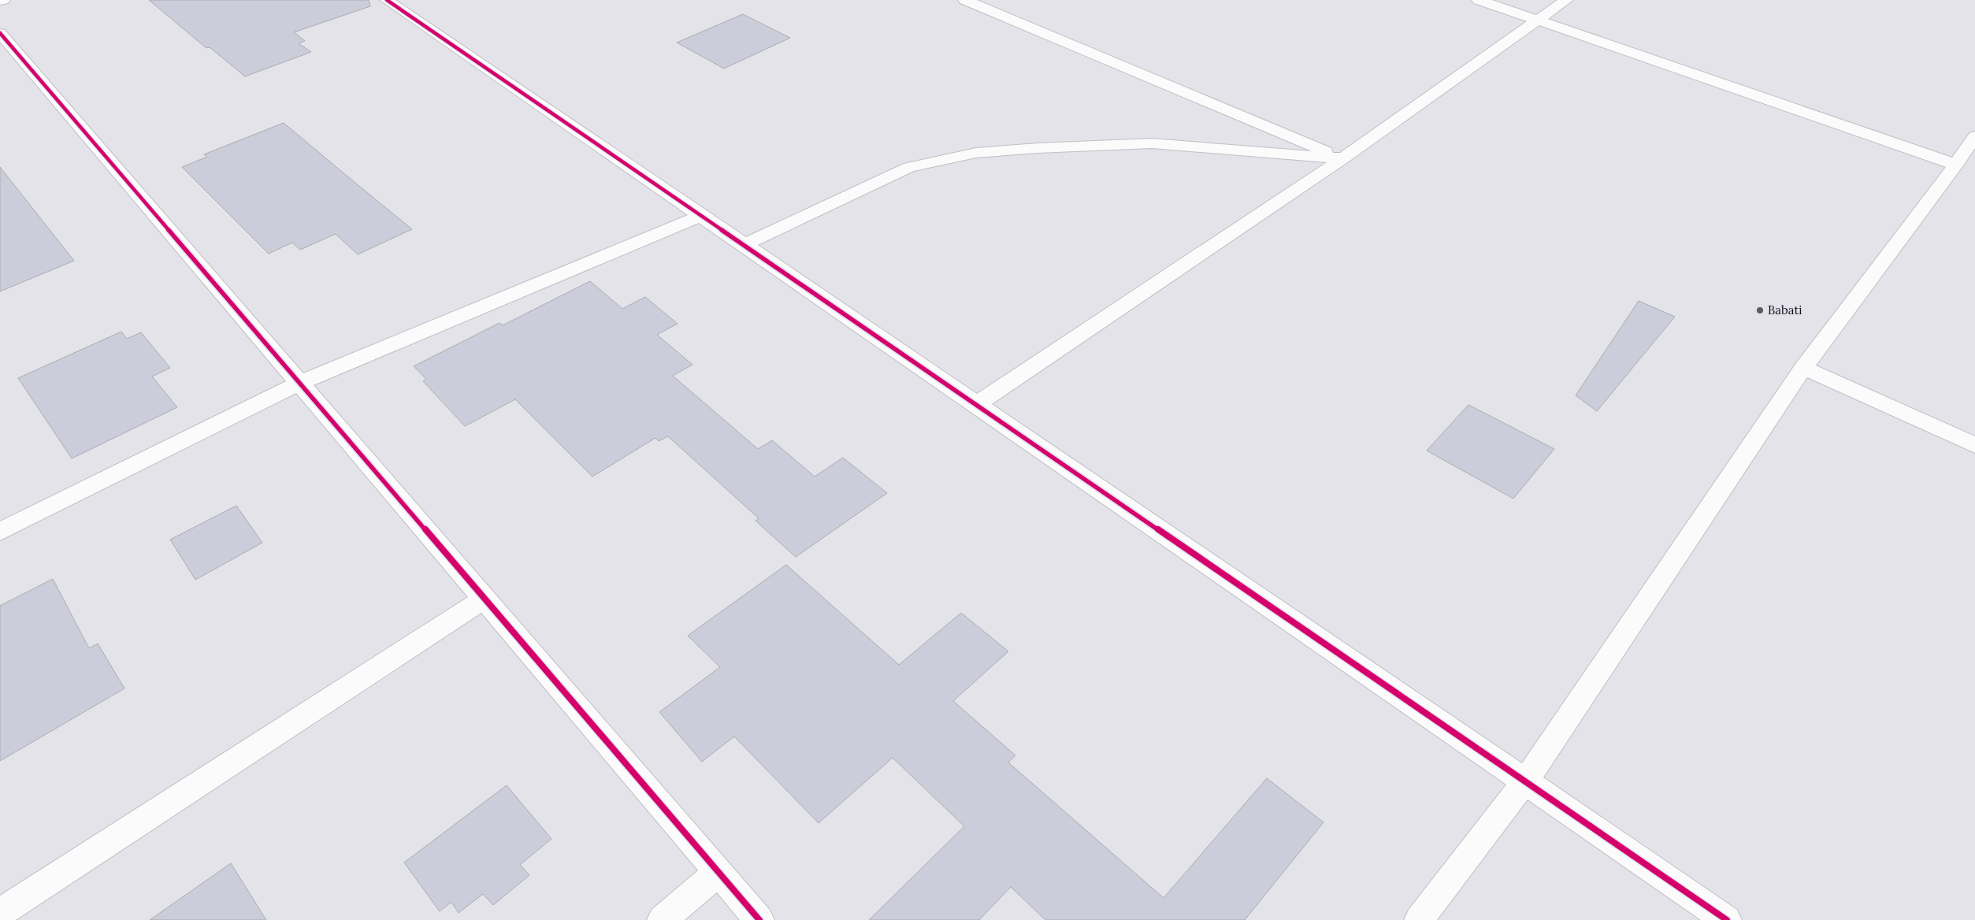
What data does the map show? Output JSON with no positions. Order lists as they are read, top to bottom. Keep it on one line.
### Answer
{"places":["Babati"]}
